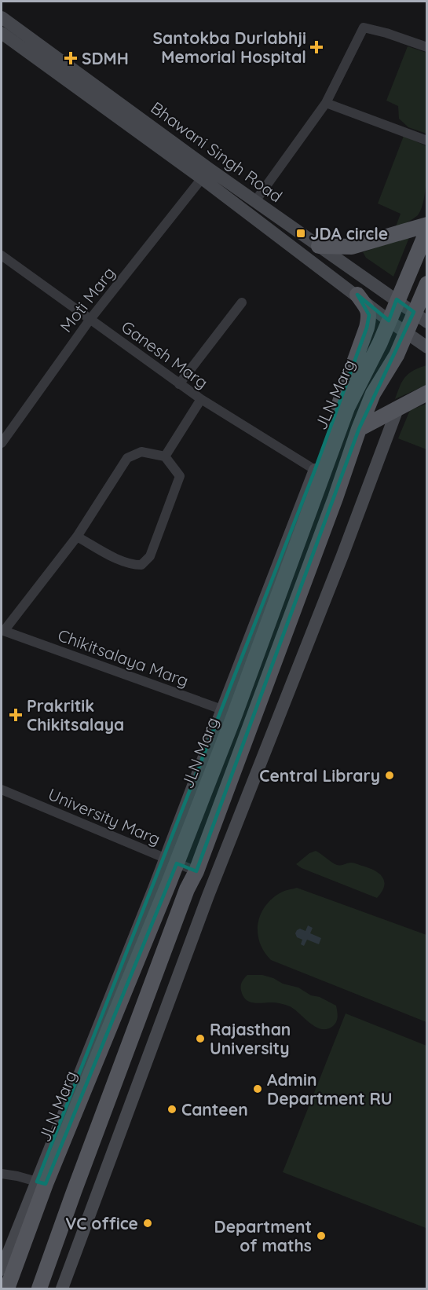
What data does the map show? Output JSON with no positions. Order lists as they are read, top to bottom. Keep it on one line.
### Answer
{"streets":{"main road":["Bhawani Singh Road","JLN Marg"],"street":["Moti Marg","Ganesh Marg","Chikitsalaya Marg","University Marg"]},"crossings":[["Bhawani Singh Road","Moti Marg"],["Bhawani Singh Road","JLN Marg"],["Moti Marg","Ganesh Marg"],["Ganesh Marg","JLN Marg"],["JLN Marg","Chikitsalaya Marg"],["JLN Marg","University Marg"]],"places":{"health":["Santokba Durlabhji Memorial Hospital","SDMH","Prakritik Chikitsalaya"],"transit":["JDA circle"],"other":["Central Library","Rajasthan University","Admin Department RU","Canteen","VC office","Department of maths"]}}
